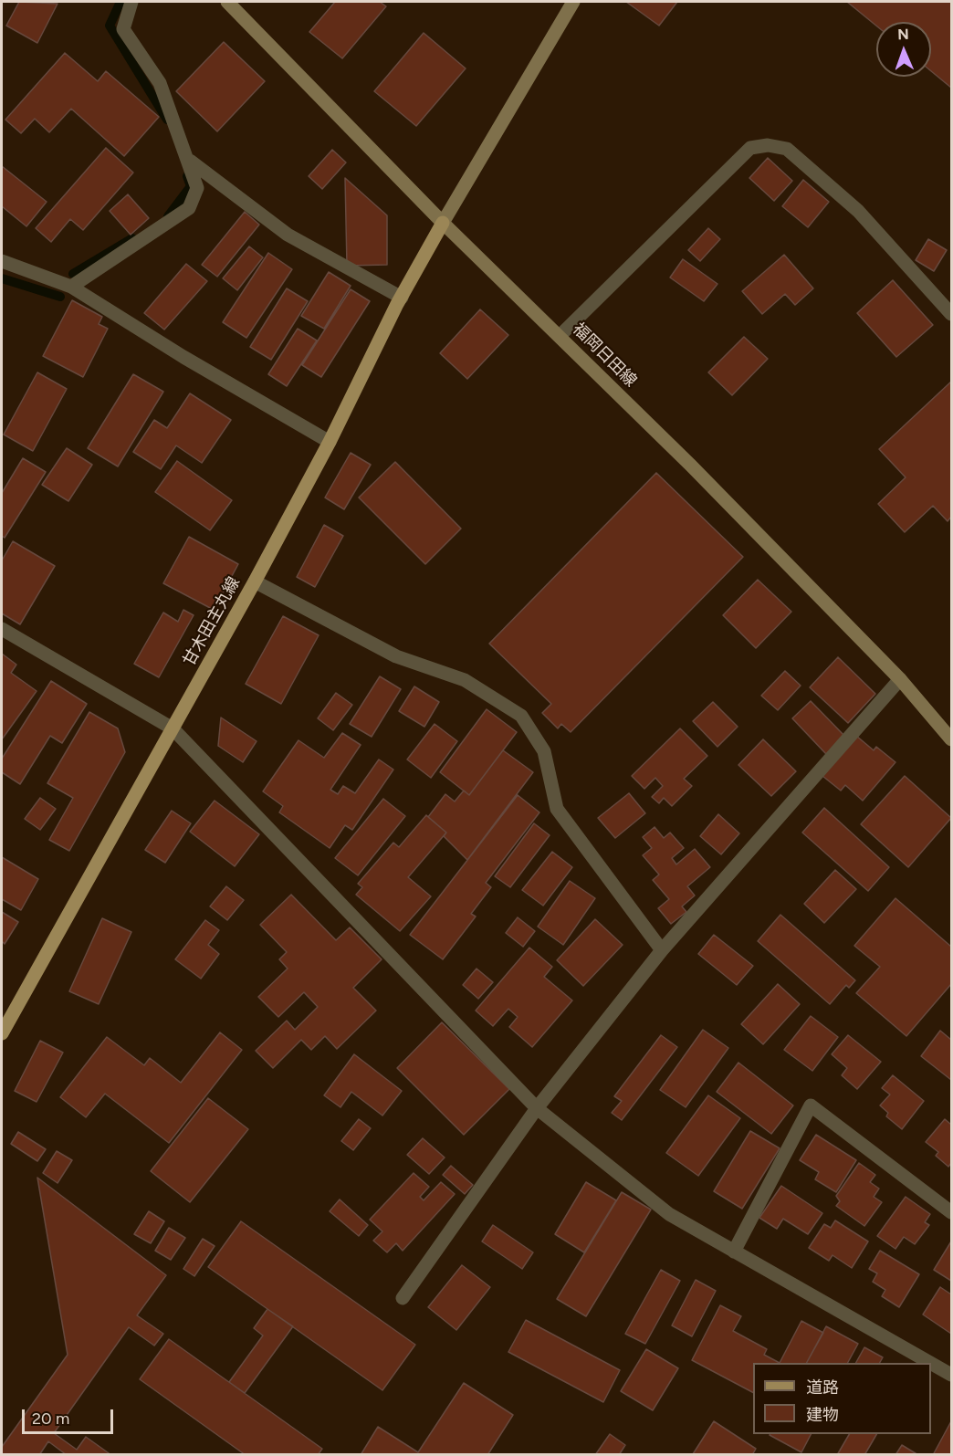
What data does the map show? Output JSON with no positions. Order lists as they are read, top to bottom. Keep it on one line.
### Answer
{"streets":{"main road":["福岡日田線","甘木田主丸線"]},"crossings":[["福岡日田線","甘木田主丸線"]],"legend":["道路","建物"],"scale_bar":"20 m","north":"top"}
